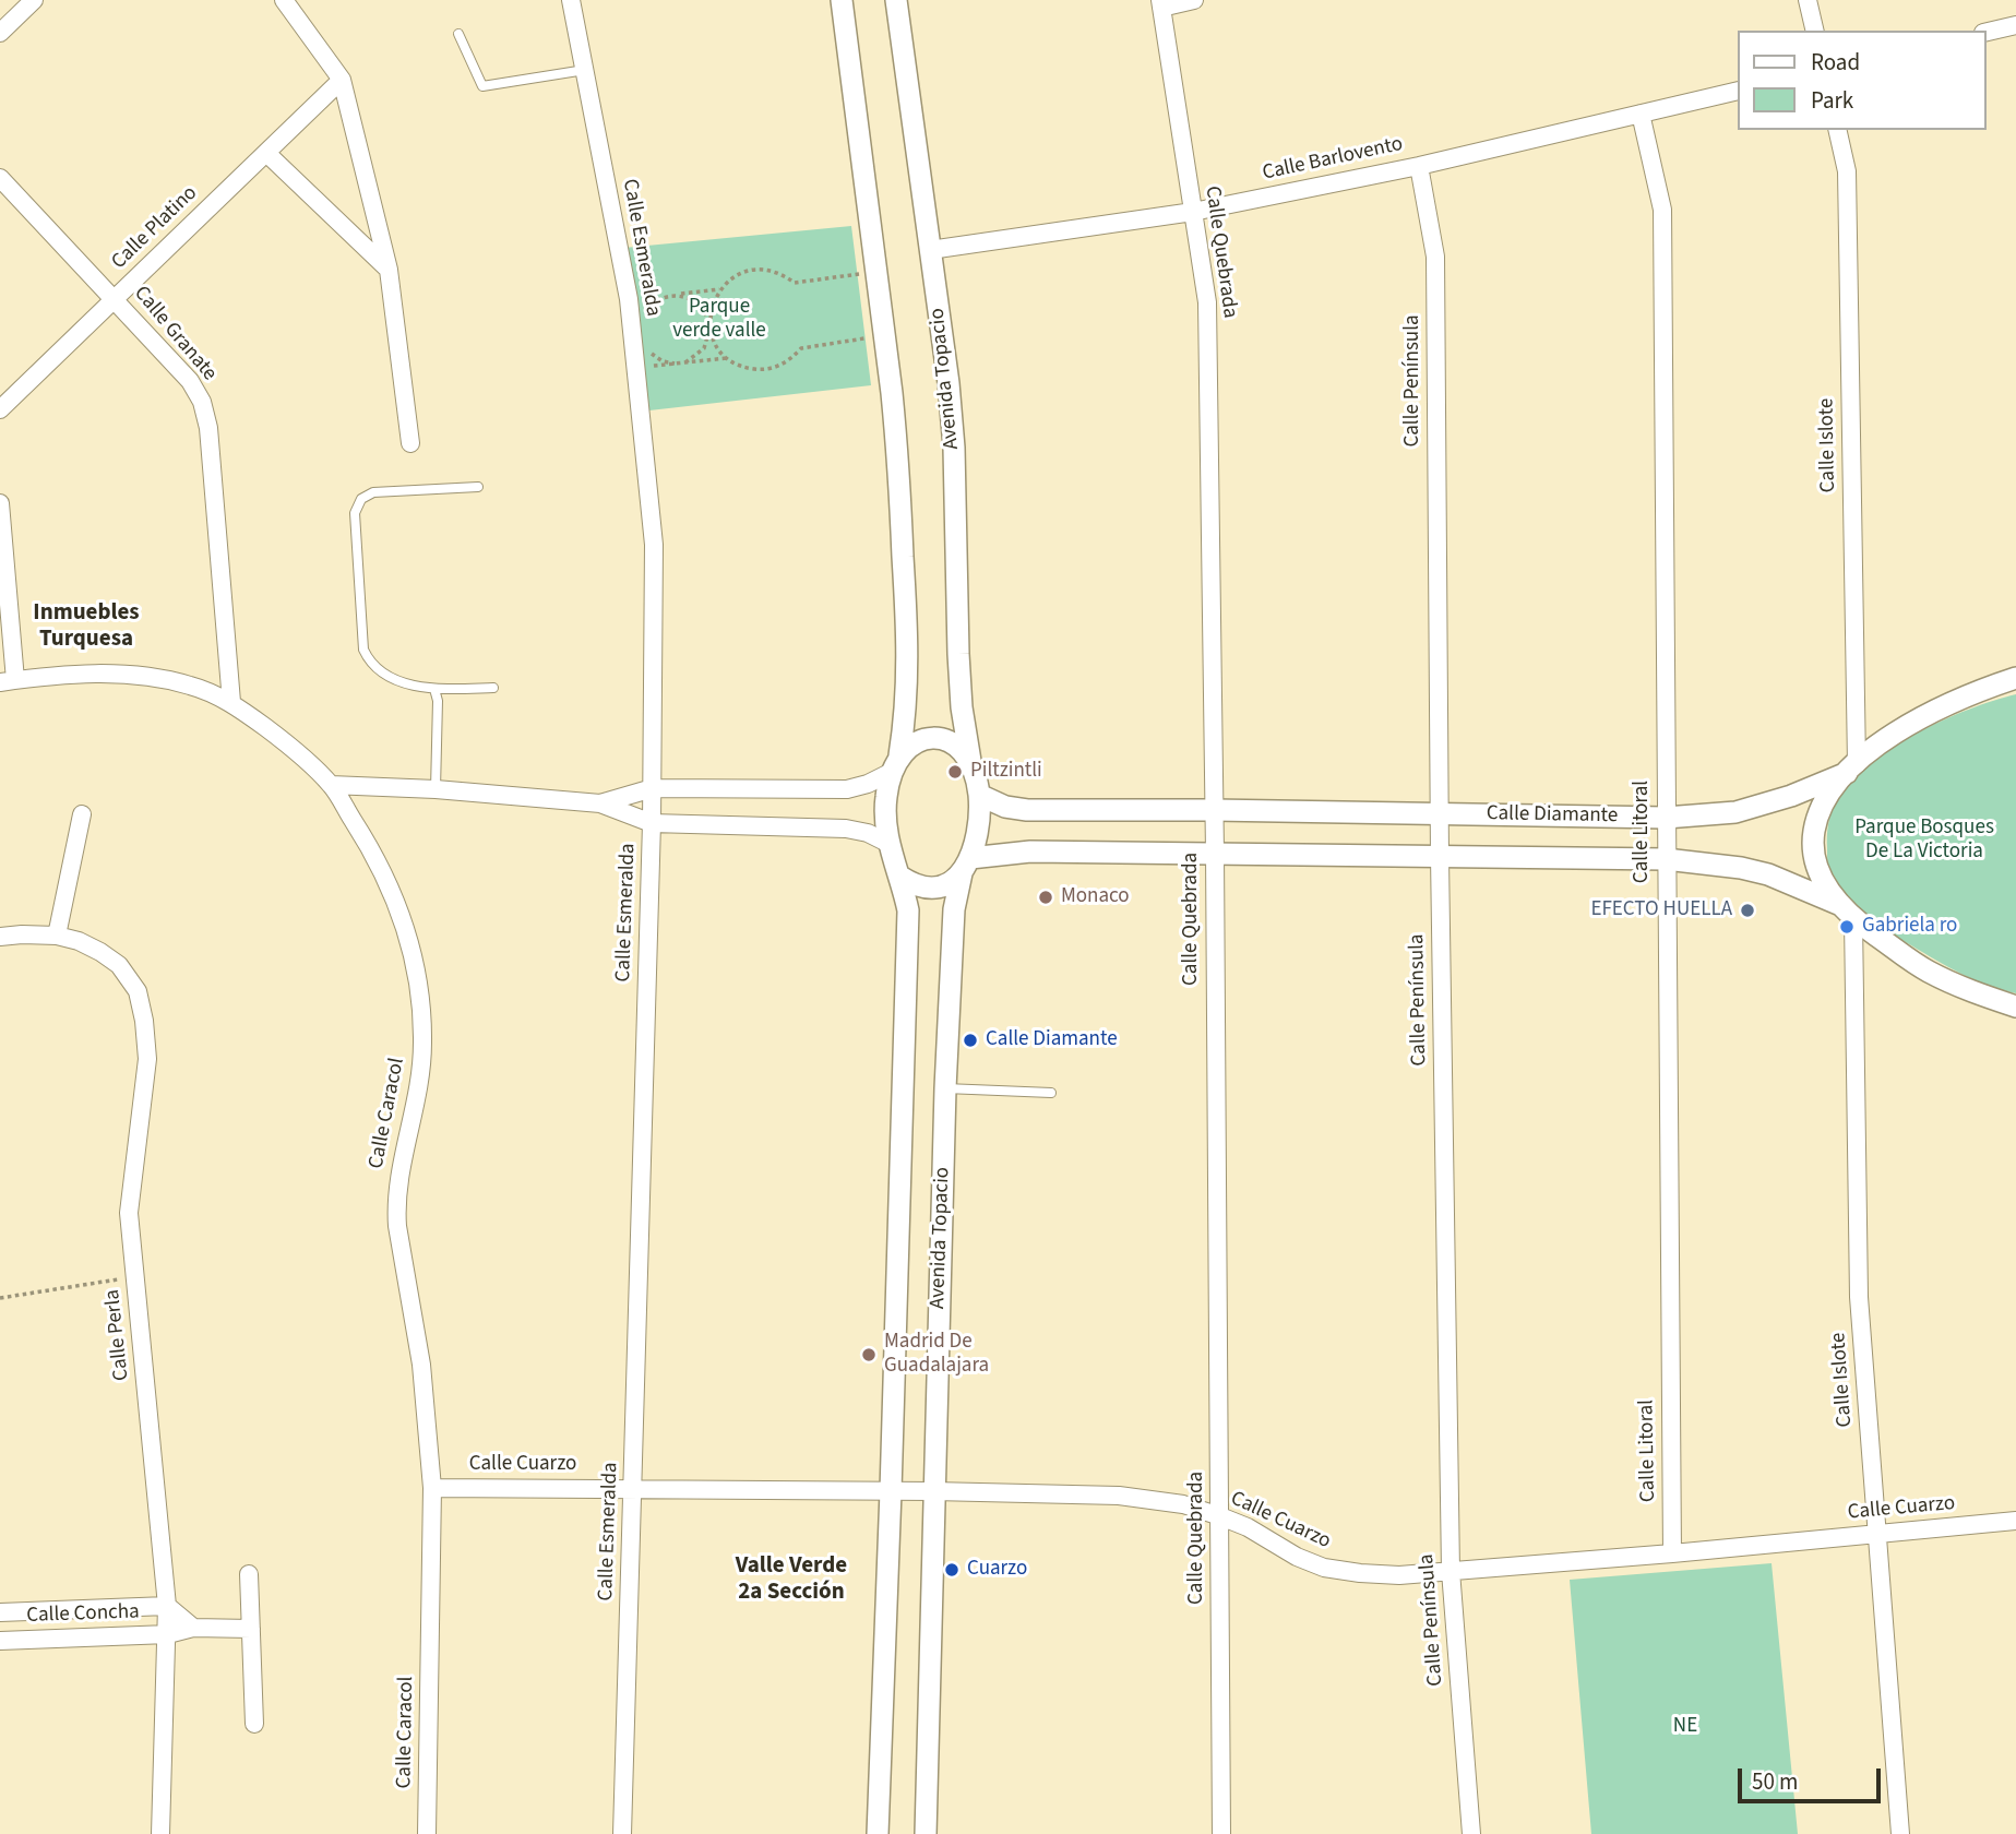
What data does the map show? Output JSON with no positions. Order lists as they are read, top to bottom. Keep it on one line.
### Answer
{"streets":{"street":["Calle Barlovento","Calle Platino","Calle Esmeralda","Calle Quebrada","Calle Granate","Avenida Topacio","Calle Península","Calle Islote","Calle Diamante","Calle Litoral","Calle Caracol","Calle Perla","Calle Cuarzo","Calle Concha"]},"crossings":[["Calle Barlovento","Calle Quebrada"],["Calle Barlovento","Avenida Topacio"],["Calle Barlovento","Calle Península"],["Calle Barlovento","Calle Litoral"],["Calle Platino","Calle Granate"],["Calle Esmeralda","Calle Cuarzo"],["Calle Quebrada","Calle Diamante"],["Calle Quebrada","Calle Cuarzo"],["Calle Granate","Calle Caracol"],["Avenida Topacio","Calle Diamante"],["Avenida Topacio","Calle Cuarzo"],["Calle Península","Calle Diamante"],["Calle Península","Calle Cuarzo"],["Calle Islote","Calle Diamante"],["Calle Islote","Calle Cuarzo"],["Calle Diamante","Calle Litoral"],["Calle Litoral","Calle Cuarzo"],["Calle Caracol","Calle Cuarzo"],["Calle Perla","Calle Concha"]],"districts":["Inmuebles Turquesa","Valle Verde 2a Sección"],"parks":["Parque verde valle","Parque Bosques De La Victoria","NE"],"places":["Piltzintli","Monaco","EFECTO HUELLA","Gabriela ro","Calle Diamante","Madrid De Guadalajara","Cuarzo"],"legend":["Road","Park"],"scale_bar":"50 m"}
